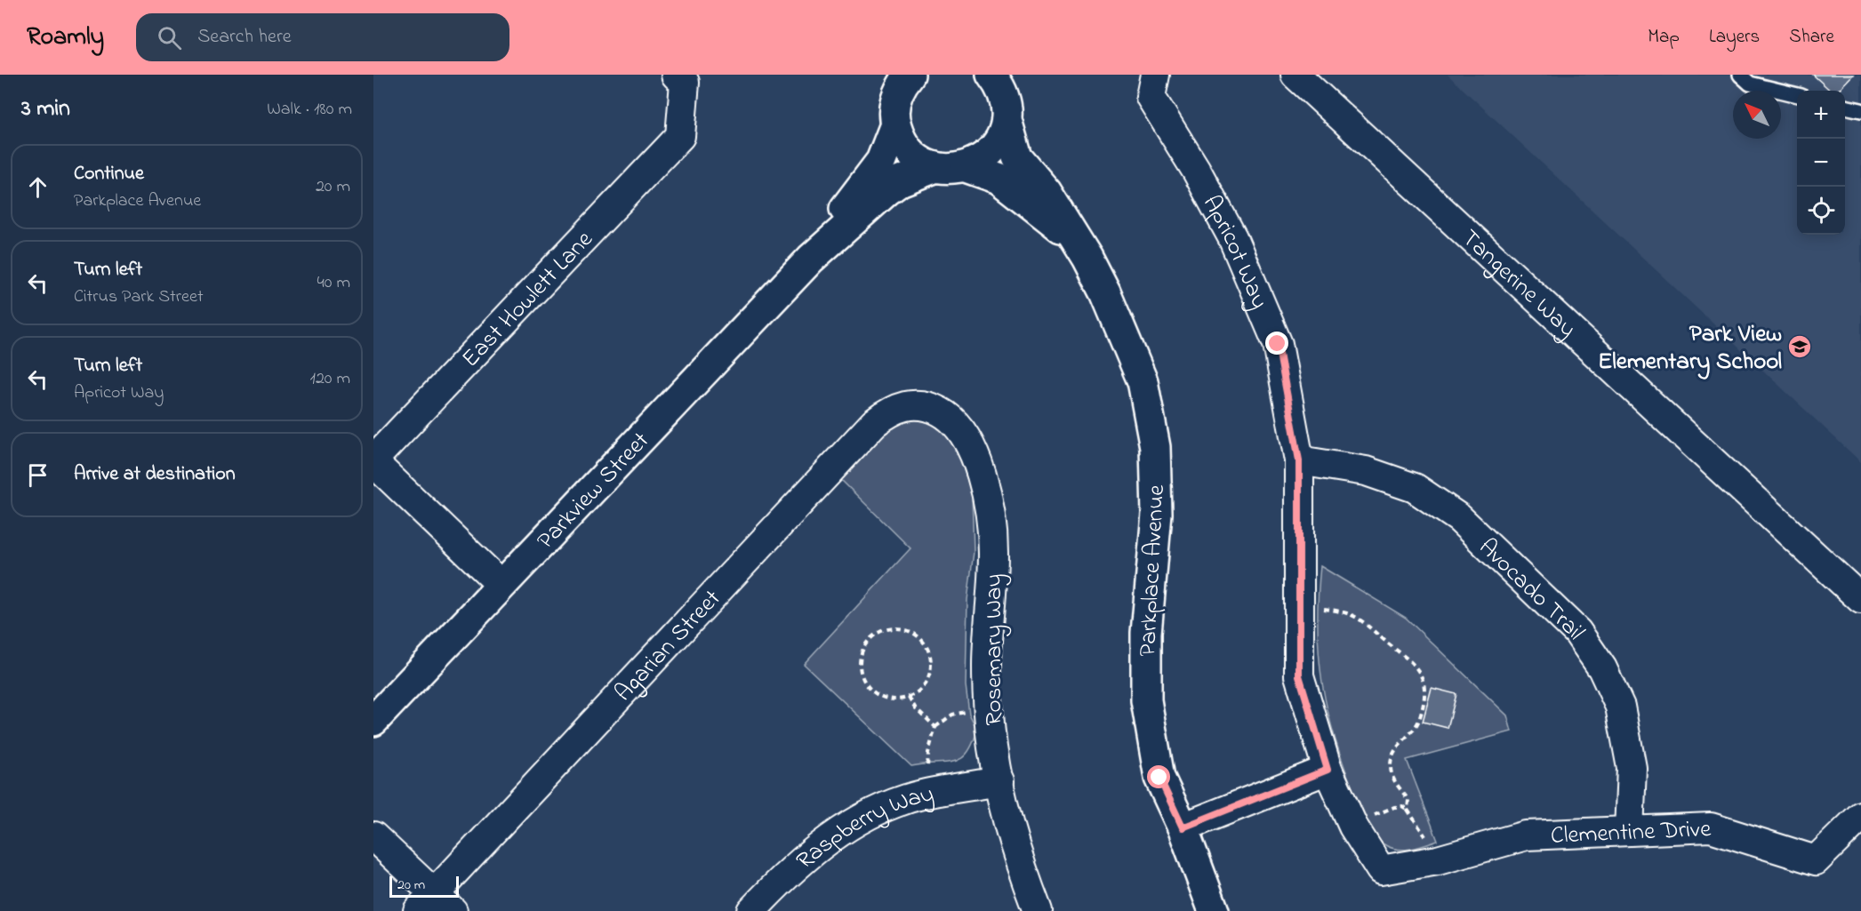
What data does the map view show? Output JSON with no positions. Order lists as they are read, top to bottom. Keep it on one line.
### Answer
{"streets":{"street":["Apricot Way","Tangerine Way","East Howlett Lane","Parkview Street","Parkplace Avenue","Avocado Trail","Agarian Street","Rosemary Way","Raspberry Way","Clementine Drive"]},"crossings":[["Apricot Way","Avocado Trail"],["Apricot Way","Clementine Drive"],["Avocado Trail","Clementine Drive"],["Agarian Street","Rosemary Way"],["Rosemary Way","Raspberry Way"]],"places":{"school or university":["Park View Elementary School"]},"scale_bar":"20 m","north":"top left","page":{"header":"Roamly","search":"Search here","nav":["Map","Layers","Share"],"heading":["3 min","Walk · 180 m"],"map_buttons":["+","−"],"list":[["Continue","Parkplace Avenue","20 m"],["Turn left","Citrus Park Street","40 m"],["Turn left","Apricot Way","120 m"],"Arrive at destination"],"scale":"20 m"}}
